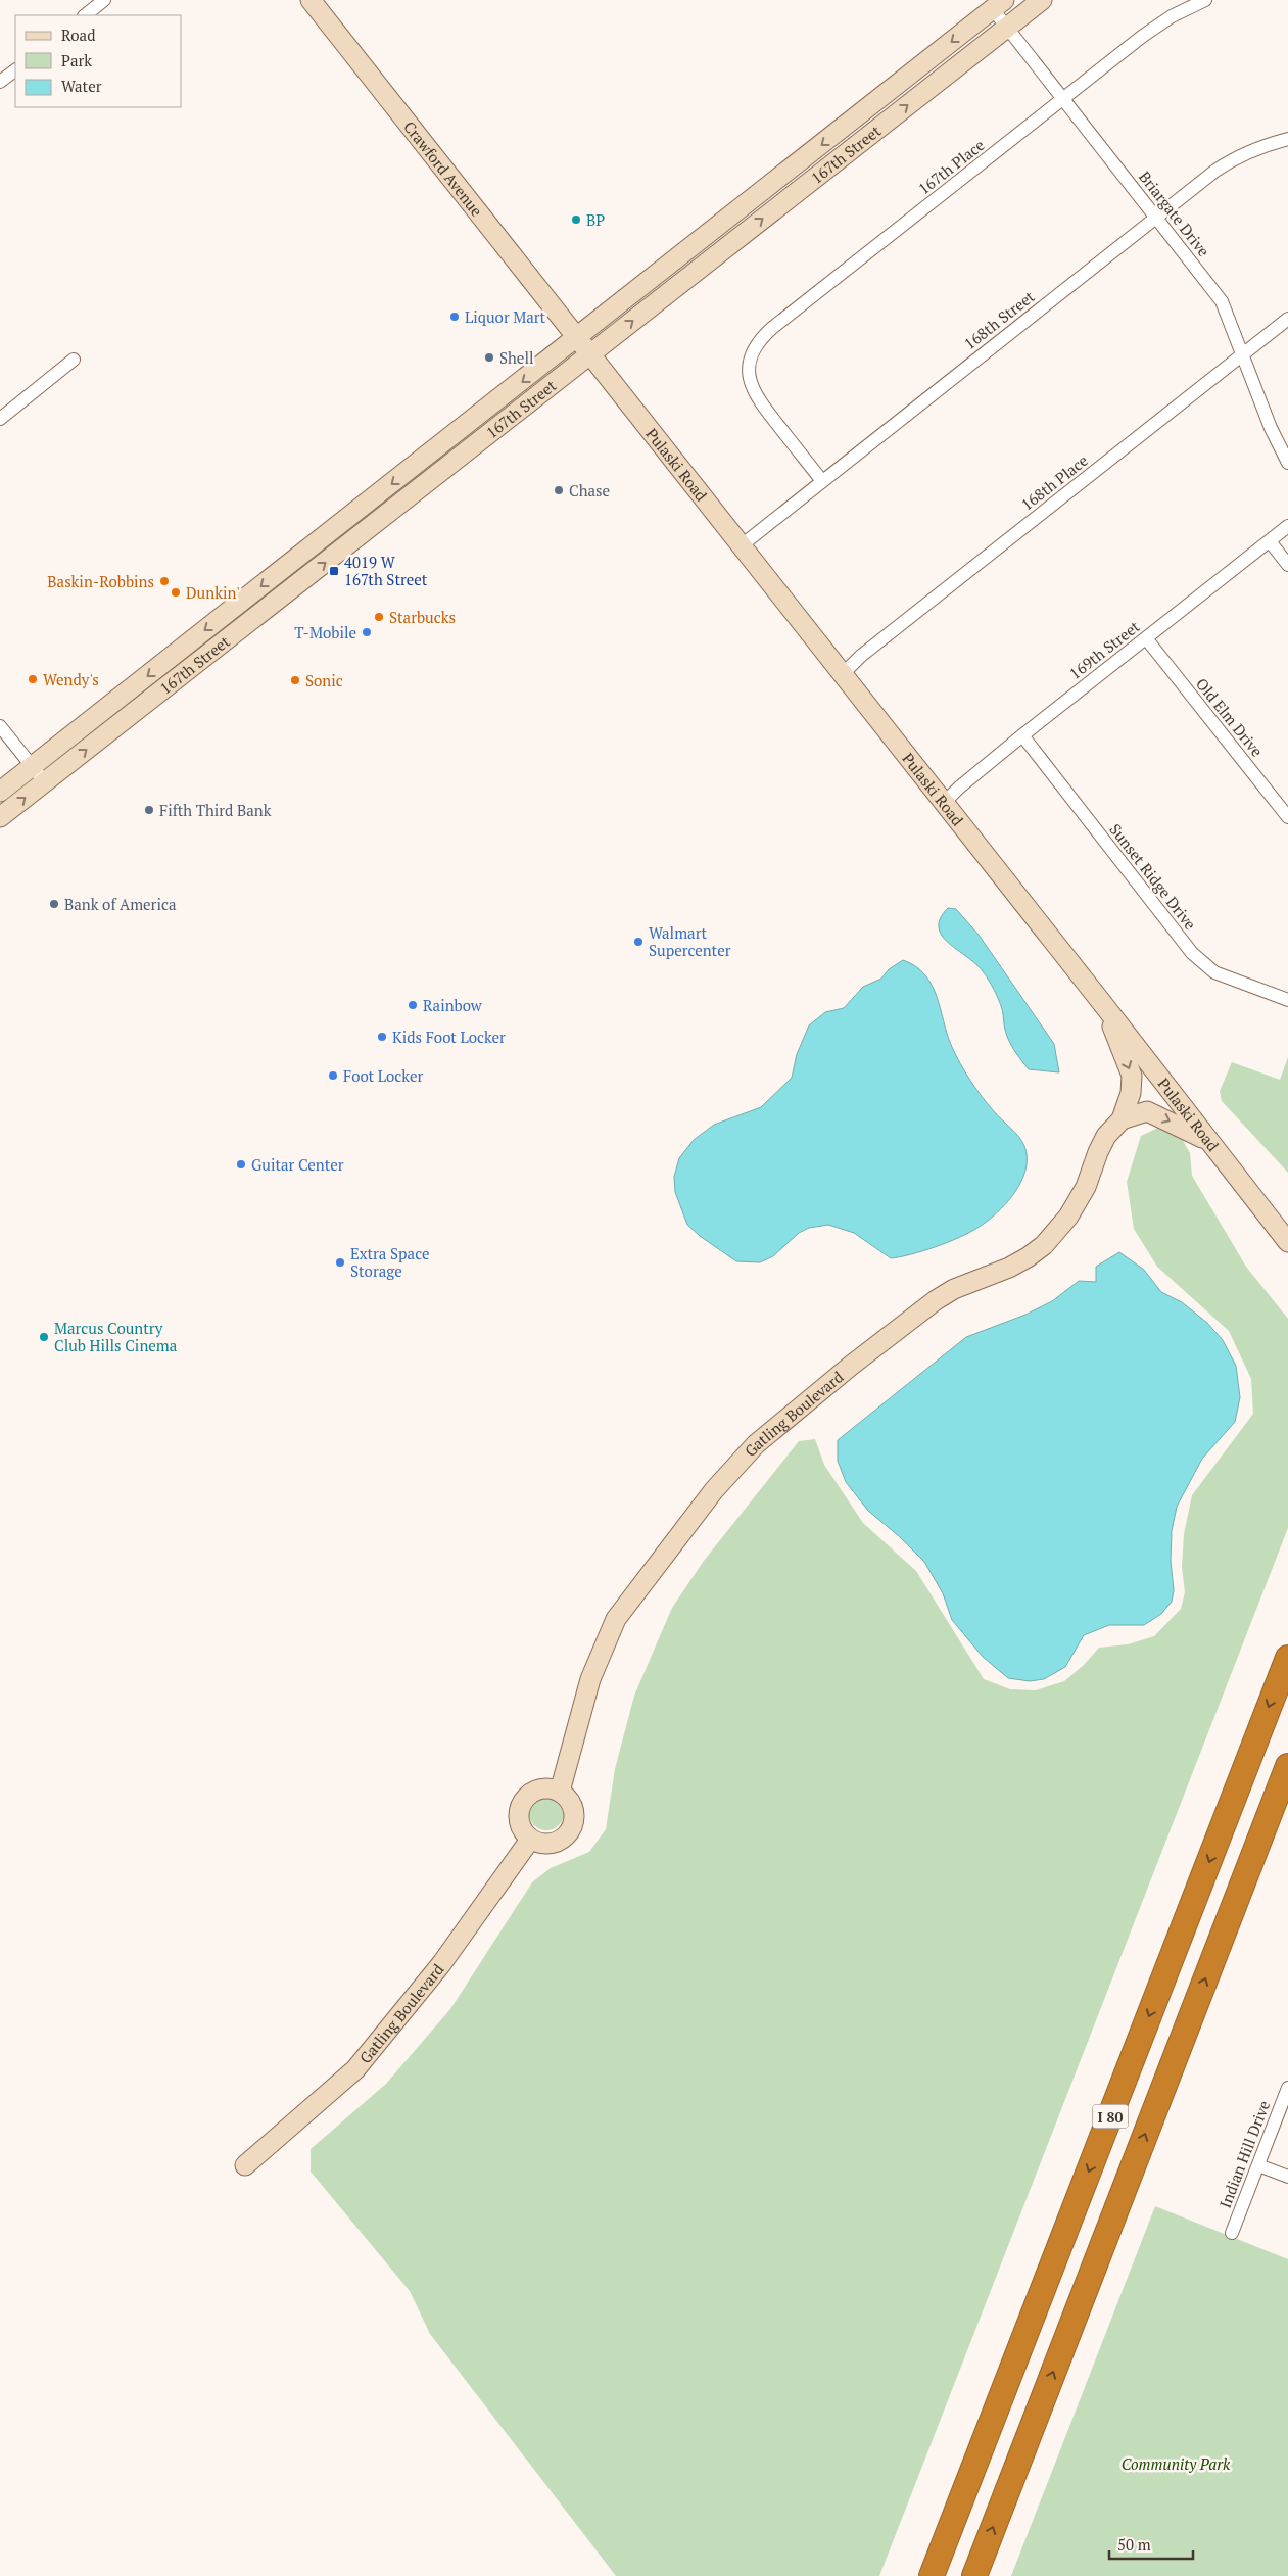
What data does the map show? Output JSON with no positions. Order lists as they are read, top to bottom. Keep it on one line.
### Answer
{"streets":{"highway":["I 80"],"main road":["167th Street","Crawford Avenue","Pulaski Road","Gatling Boulevard"],"street":["167th Place","Briargate Drive","168th Street","168th Place","169th Street","Old Elm Drive","Sunset Ridge Drive","Indian Hill Drive"]},"crossings":[["167th Street","Crawford Avenue"],["167th Street","Briargate Drive"],["167th Street","Pulaski Road"],["167th Place","Briargate Drive"],["167th Place","168th Street"],["Crawford Avenue","Pulaski Road"],["Briargate Drive","168th Street"],["Briargate Drive","168th Place"],["168th Street","Pulaski Road"],["Pulaski Road","168th Place"],["Pulaski Road","169th Street"],["Pulaski Road","Gatling Boulevard"],["169th Street","Old Elm Drive"],["169th Street","Sunset Ridge Drive"]],"parks":["Community Park"],"places":{"other":["BP","Liquor Mart","Shell","Chase","Baskin-Robbins","Dunkin'","Starbucks","T-Mobile","Wendy's","Sonic","Fifth Third Bank","Bank of America","Walmart Supercenter","Rainbow","Kids Foot Locker","Foot Locker","Guitar Center","Extra Space Storage","Marcus Country Club Hills Cinema"],"transit":["4019 W 167th Street"]},"legend":["Road","Park","Water"],"scale_bar":"50 m"}
